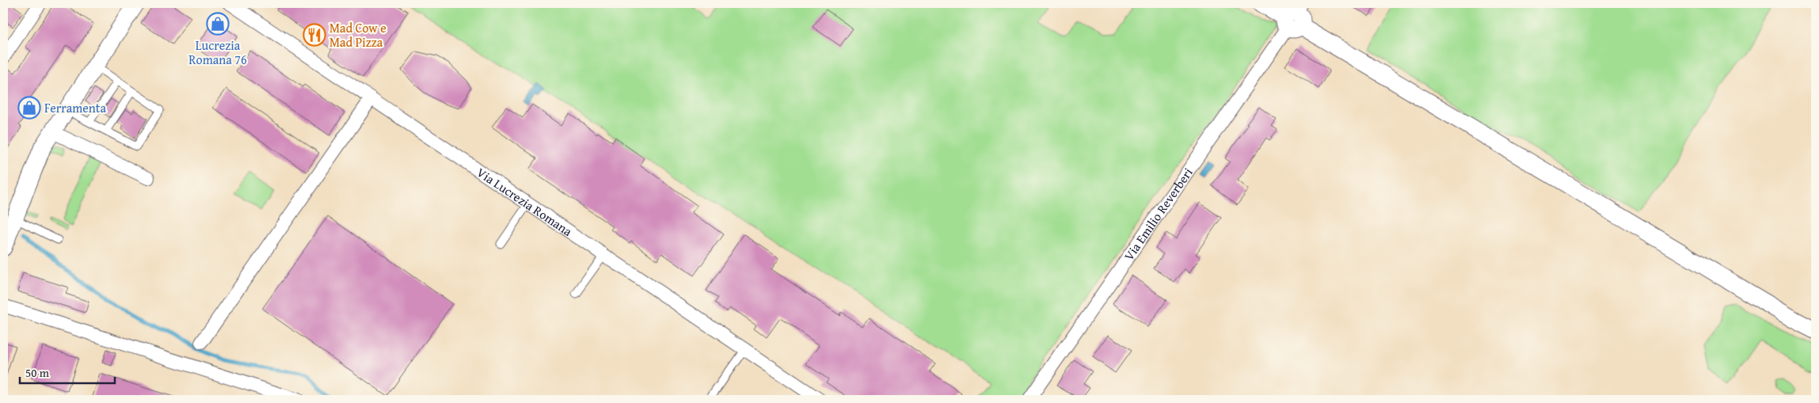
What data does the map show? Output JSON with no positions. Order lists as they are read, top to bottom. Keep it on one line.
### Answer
{"streets":{"street":["Via Lucrezia Romana","Via Emilio Reverberi"]},"places":{"shop":["Lucrezia Romana 76","Ferramenta"],"restaurant":["Mad Cow e Mad Pizza"]},"scale_bar":"50 m"}
